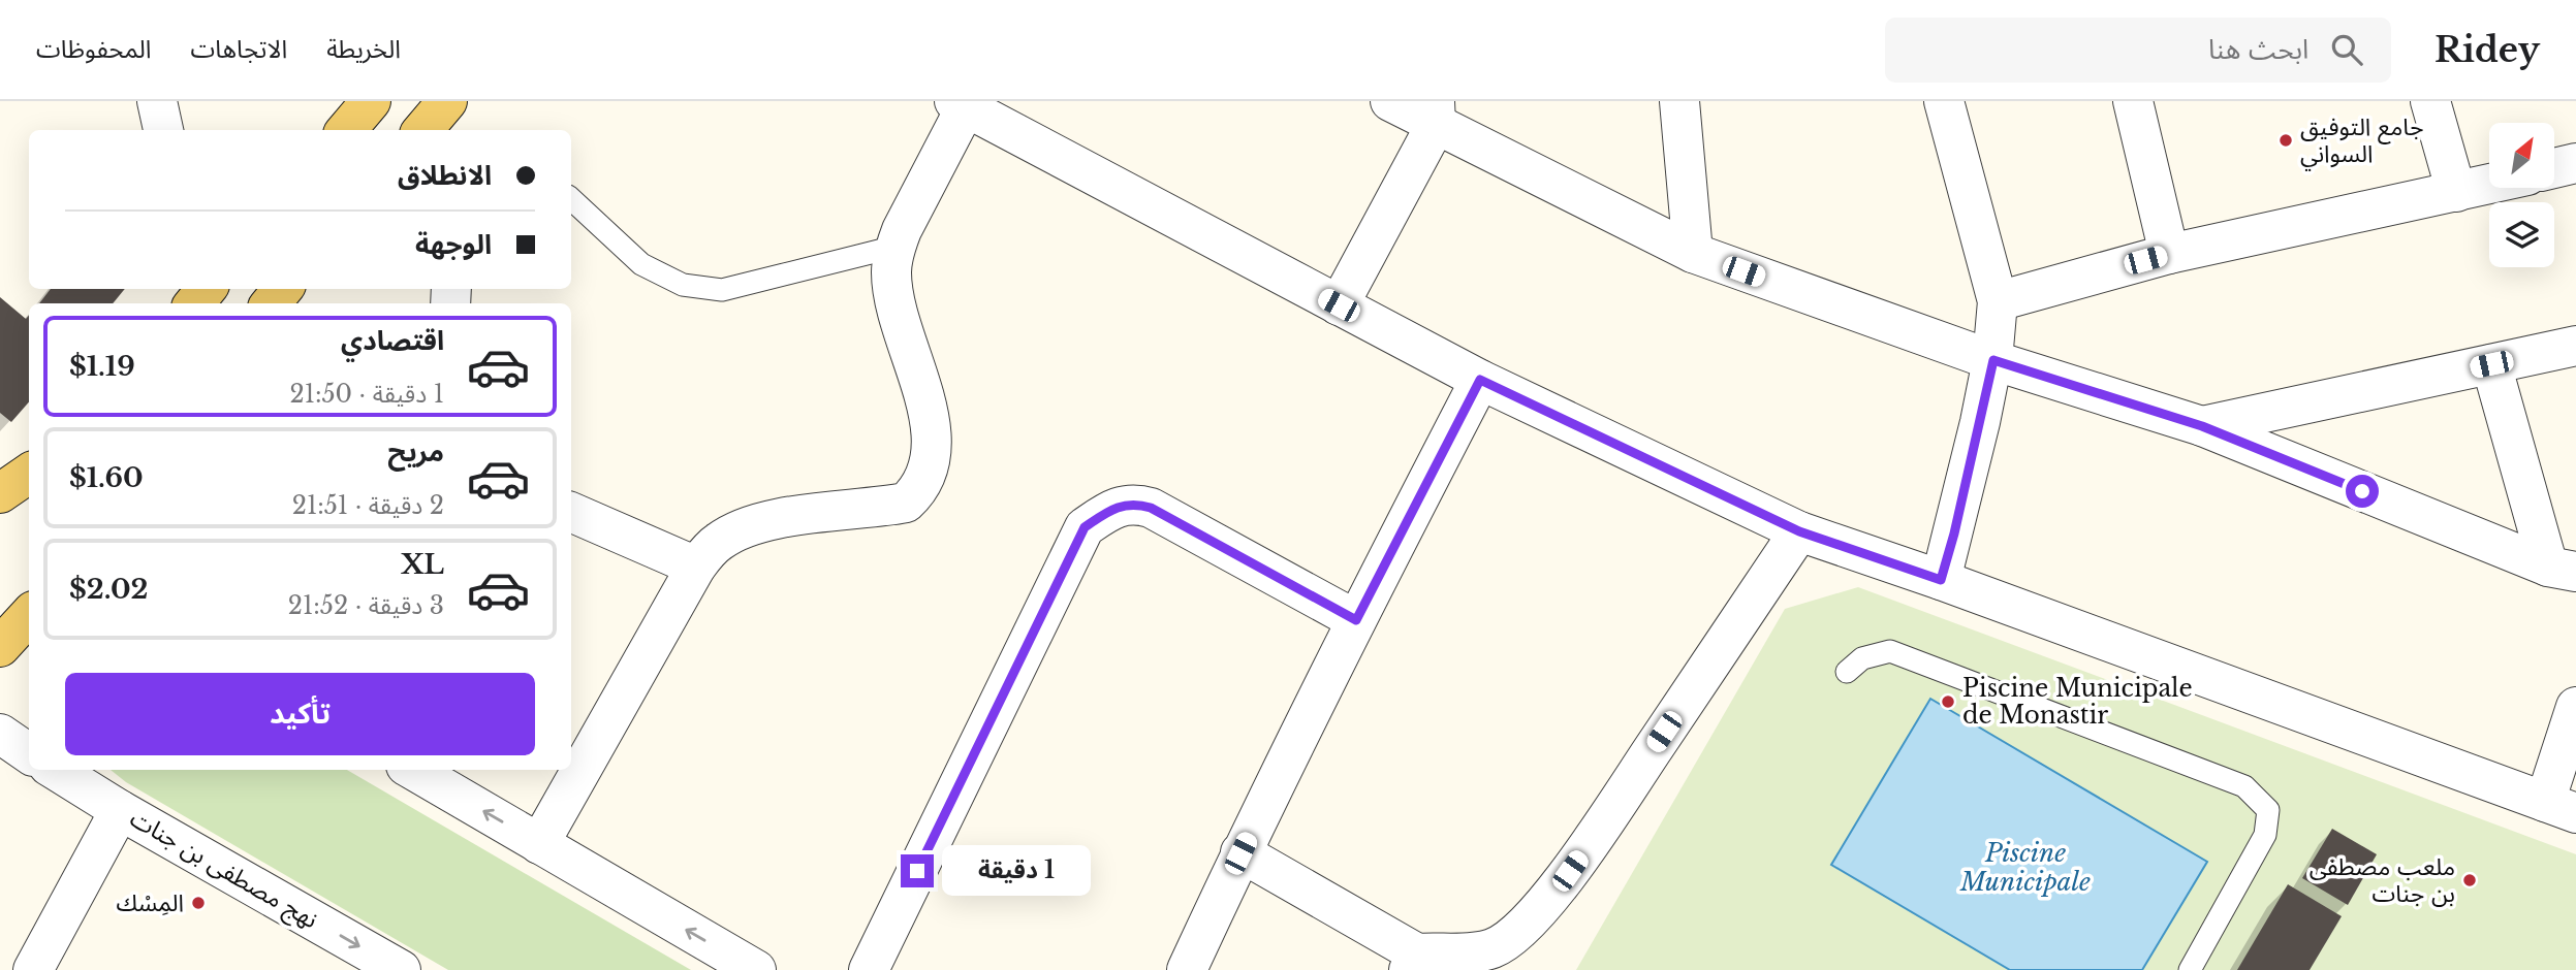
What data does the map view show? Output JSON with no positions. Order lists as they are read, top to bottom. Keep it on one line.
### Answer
{"streets":{"street":["نهج مصطفى بن جنات"]},"one_way":["نهج مصطفى بن جنات"],"water":["Piscine Municipale"],"places":["جامع التوفيق السواني","Piscine Municipale de Monastir","ملعب مصطفى بن جنات","المِسْك"],"north":"top right","page":{"header":"Ridey","search":"ابحث هنا","nav":["الخريطة","الاتجاهات","المحفوظات"],"banner":["الانطلاق","الوجهة"],"list":[{"name":"اقتصادي","note":"1 دقيقة · 21:50","value":"$1.19"},{"name":"مريح","note":"2 دقيقة · 21:51","value":"$1.60"},{"name":"XL","note":"3 دقيقة · 21:52","value":"$2.02"}],"buttons":"تأكيد","bubble":"1 دقيقة"}}
